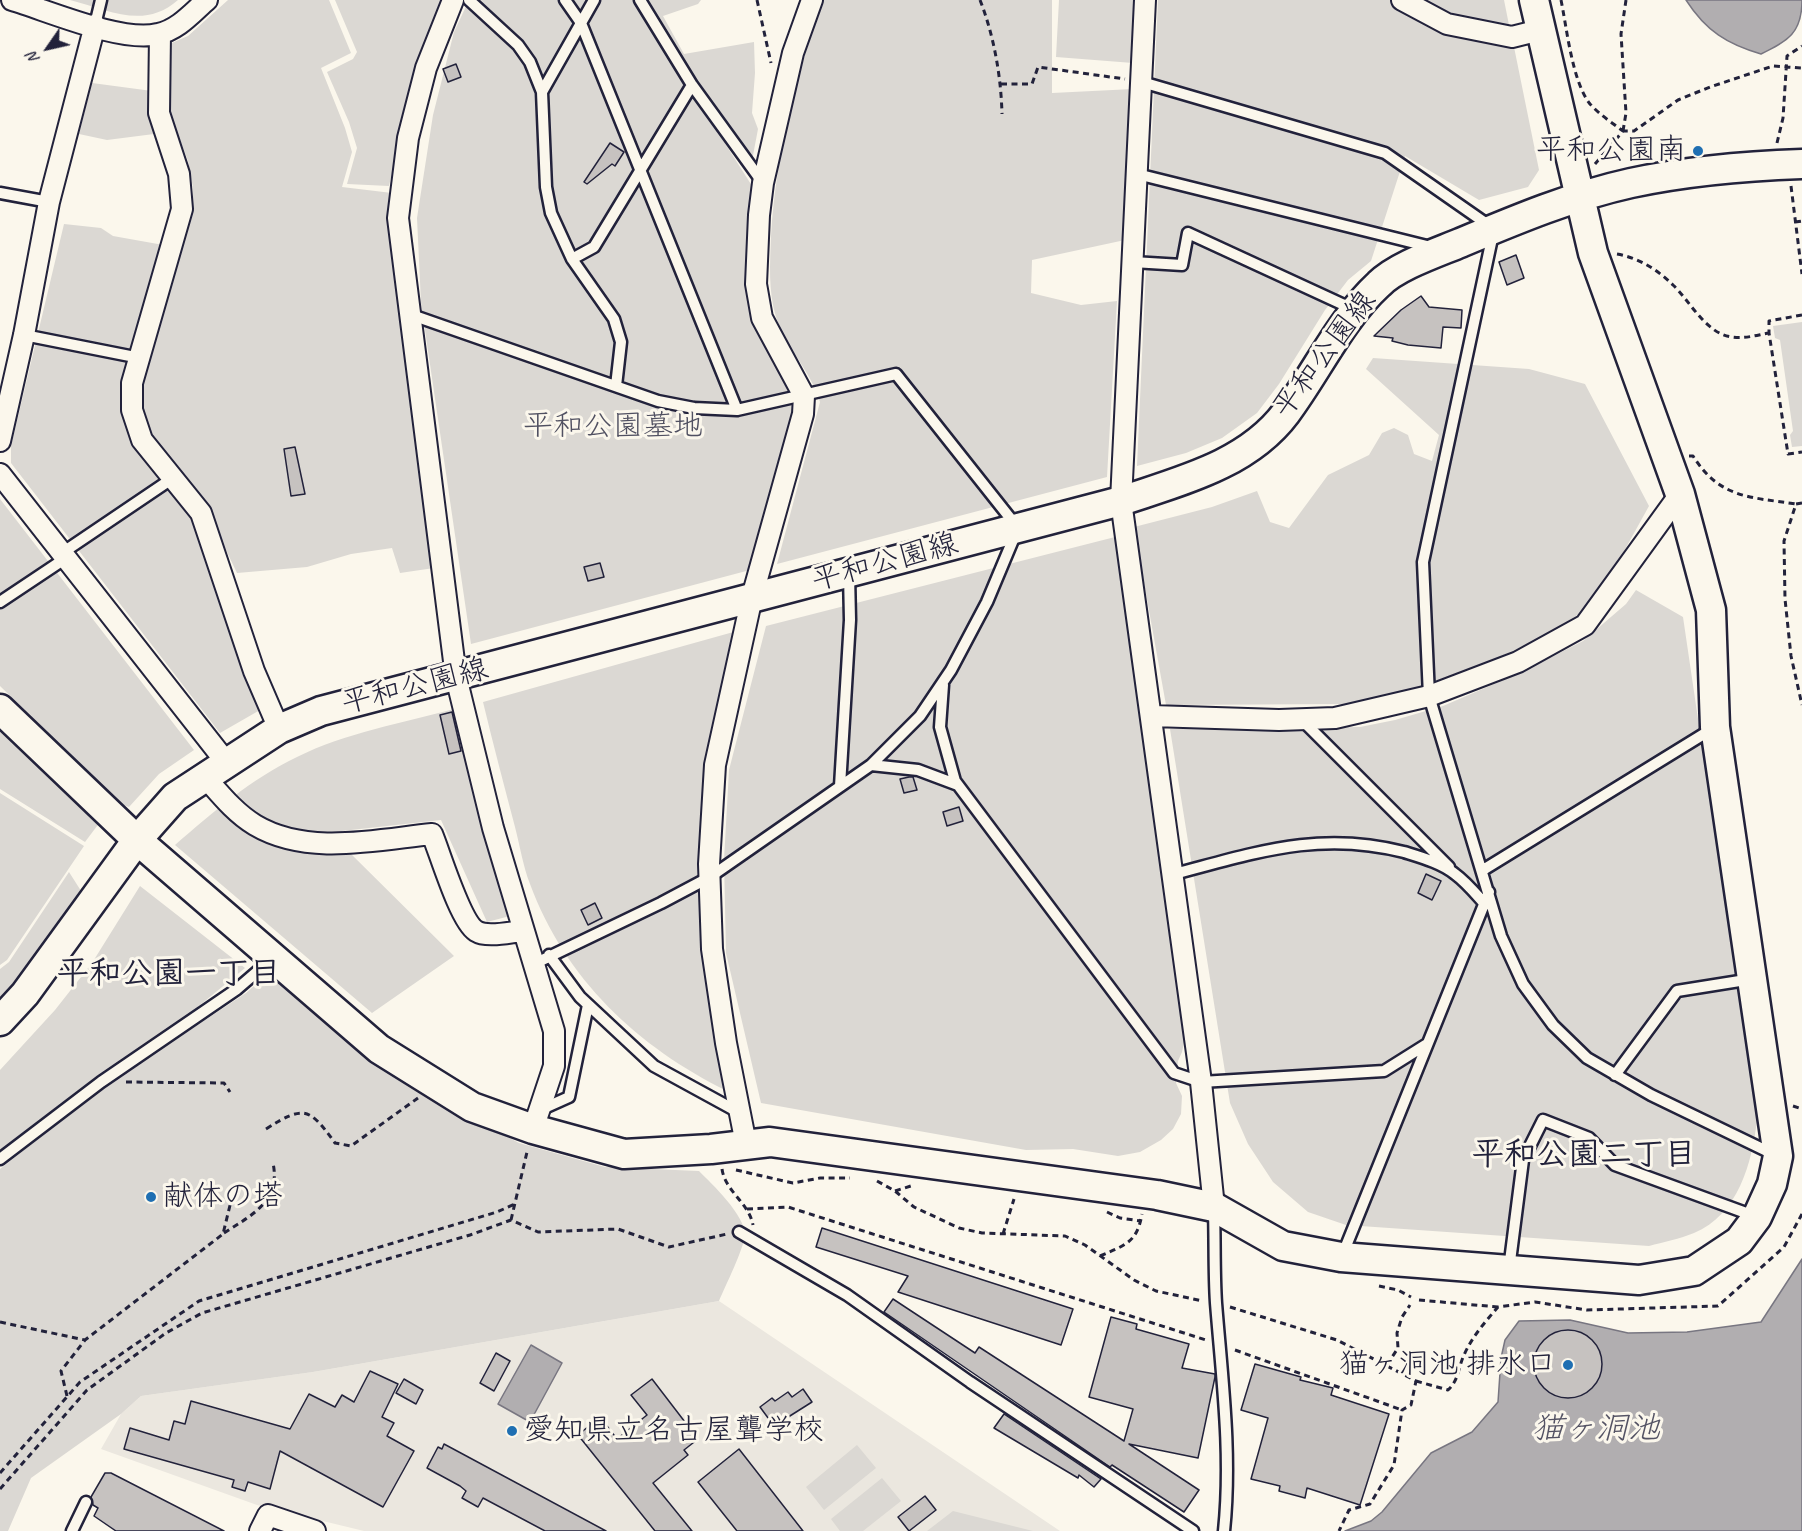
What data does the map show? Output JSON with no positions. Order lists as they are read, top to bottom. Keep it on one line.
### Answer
{"streets":{"street":["平和公園線"]},"districts":["平和公園一丁目","平和公園二丁目"],"water":["猫ヶ洞池"],"parks":["平和公園墓地"],"places":["平和公園南","献体の塔","猫ヶ洞池 排水口","愛知県立名古屋聾学校"],"north":"bottom left"}
